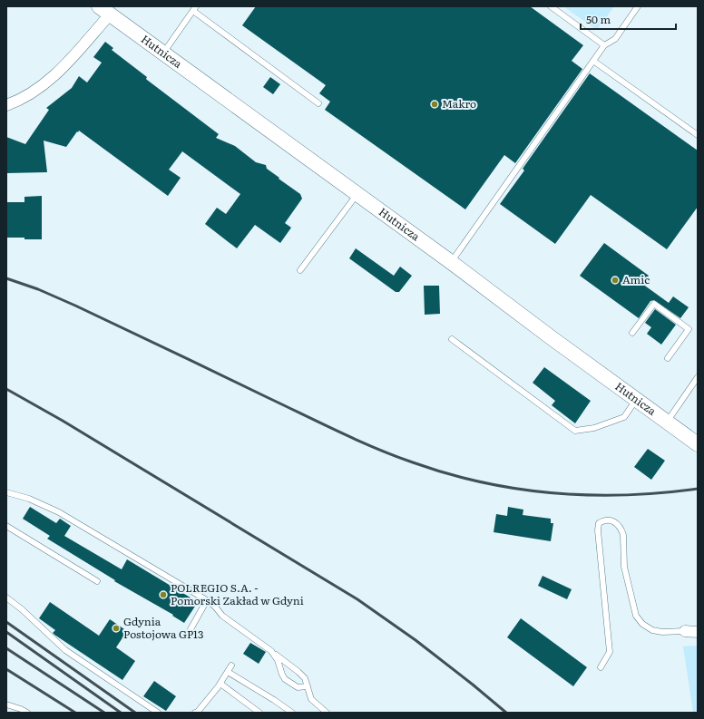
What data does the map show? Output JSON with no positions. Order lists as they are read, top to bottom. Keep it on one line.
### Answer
{"streets":{"main road":["Hutnicza"]},"places":["Makro","Amic","POLREGIO S.A. - Pomorski Zakład w Gdyni","Gdynia Postojowa GP13"],"scale_bar":"50 m"}
